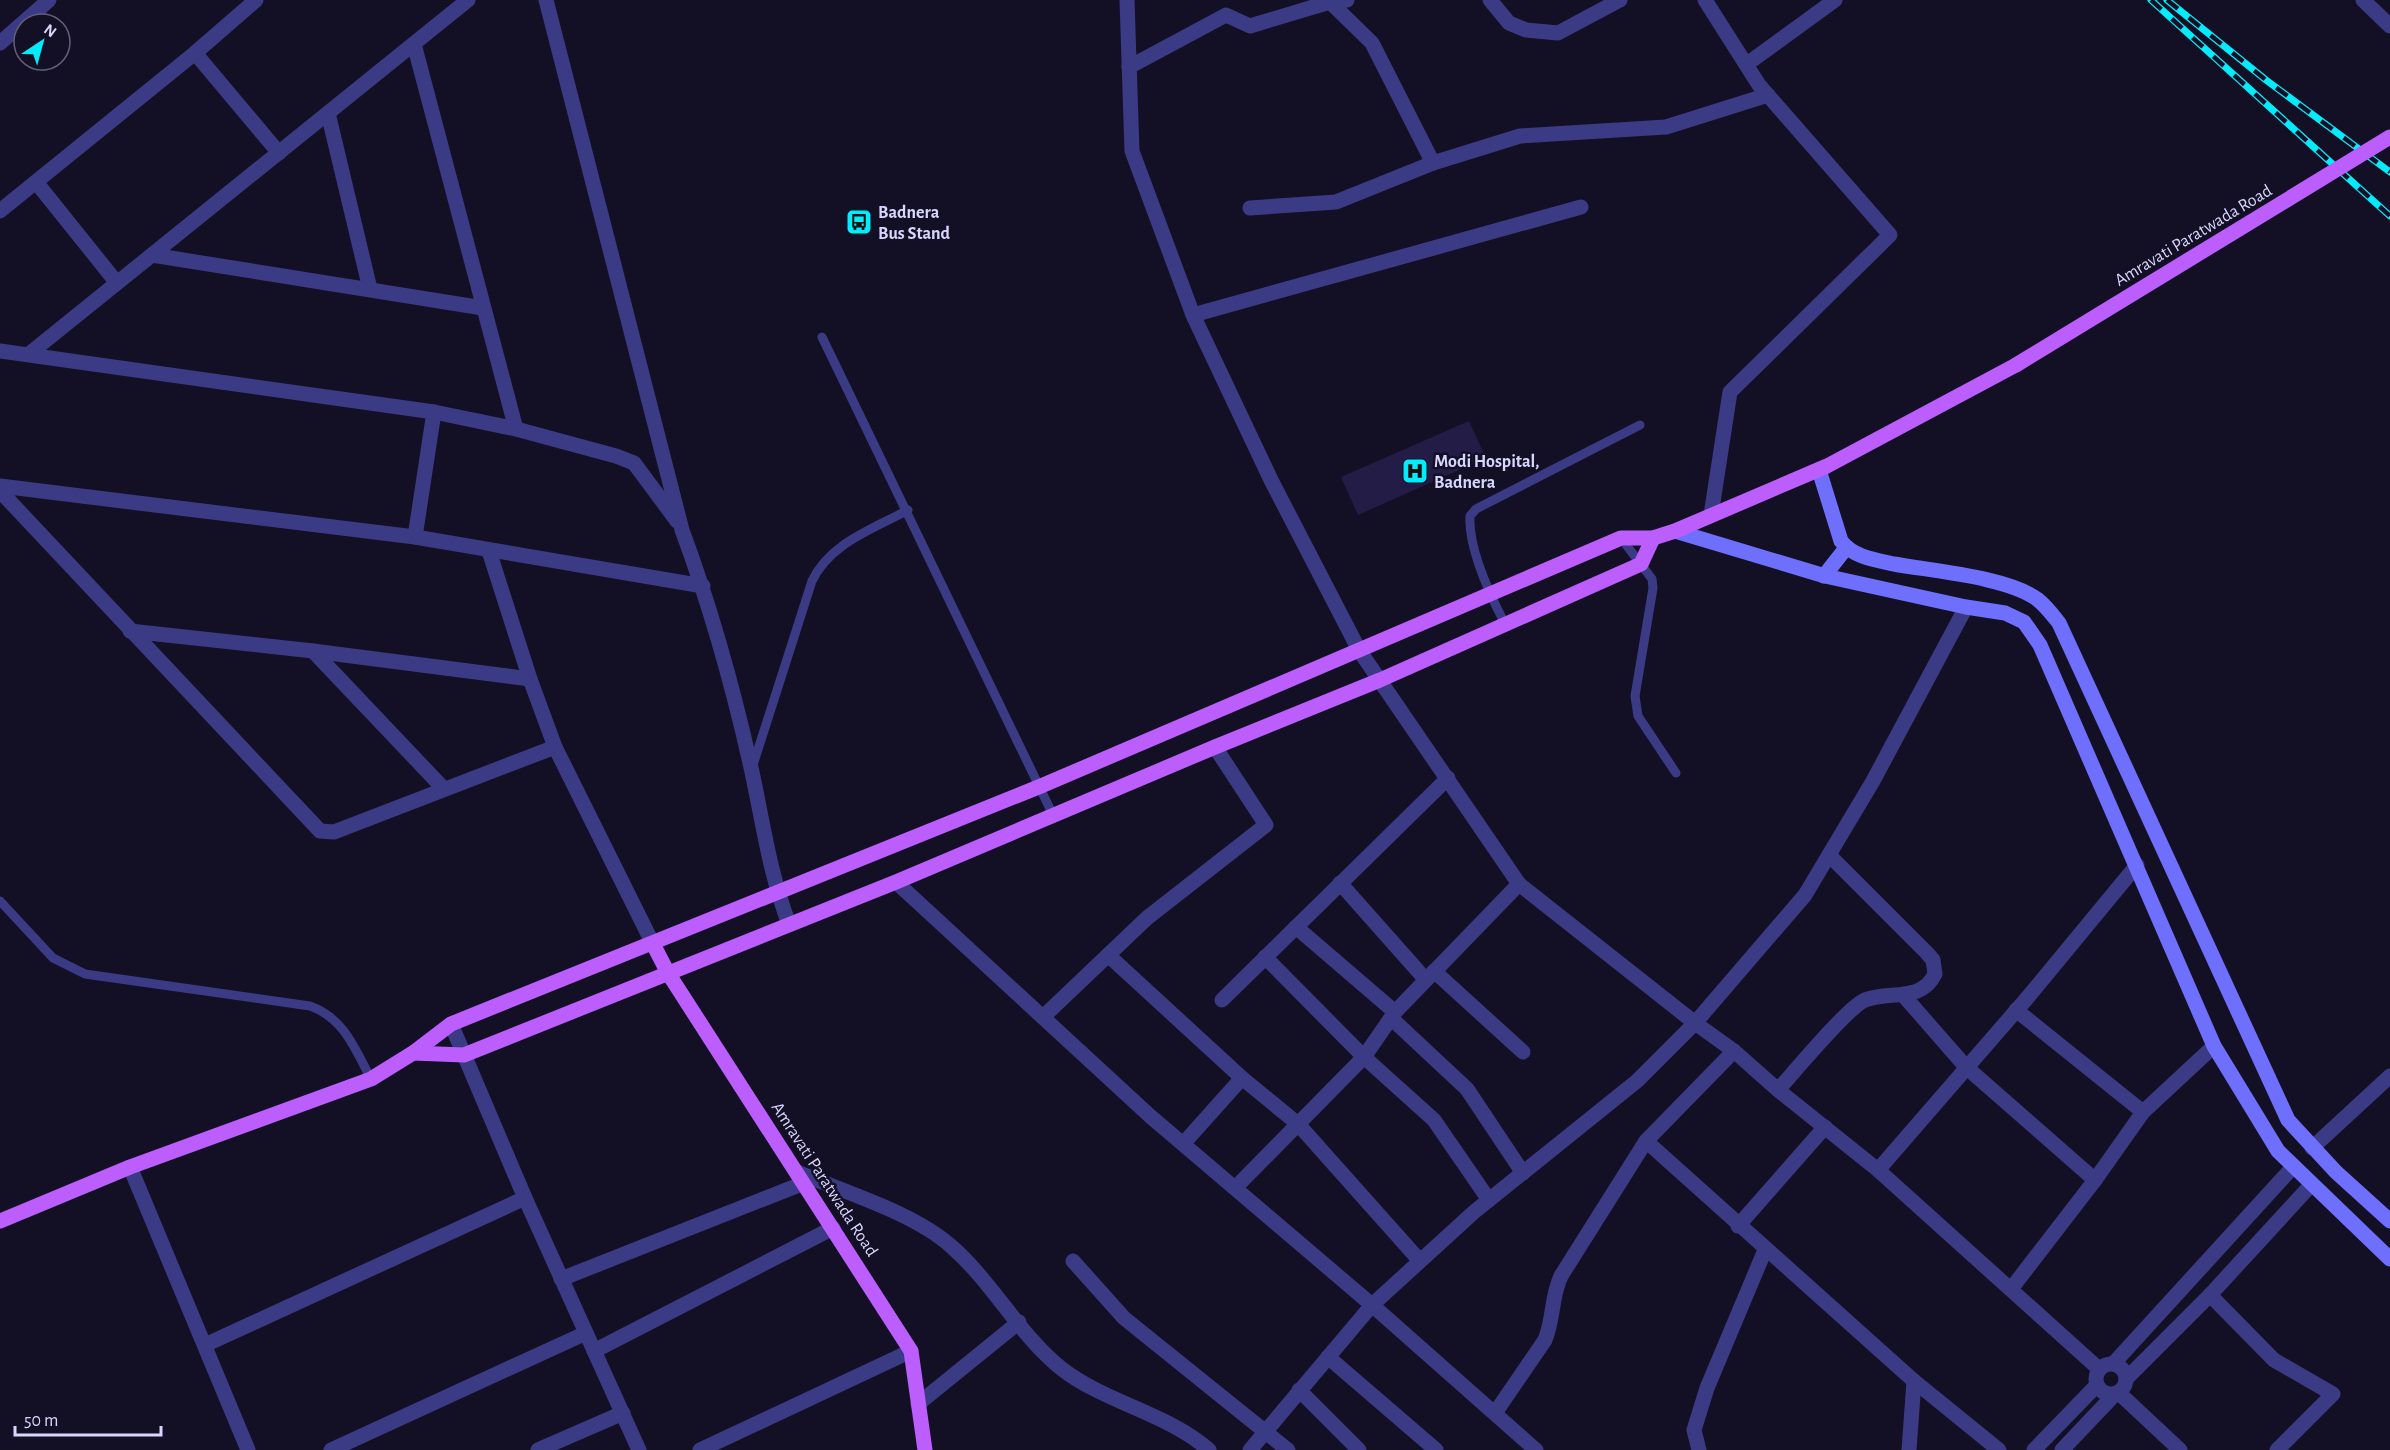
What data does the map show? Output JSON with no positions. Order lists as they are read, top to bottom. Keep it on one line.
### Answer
{"streets":{"main road":["Amravati Paratwada Road"]},"places":{"bus stop":["Badnera Bus Stand"],"hospital":["Modi Hospital, Badnera"]},"scale_bar":"50 m","north":"top right"}
